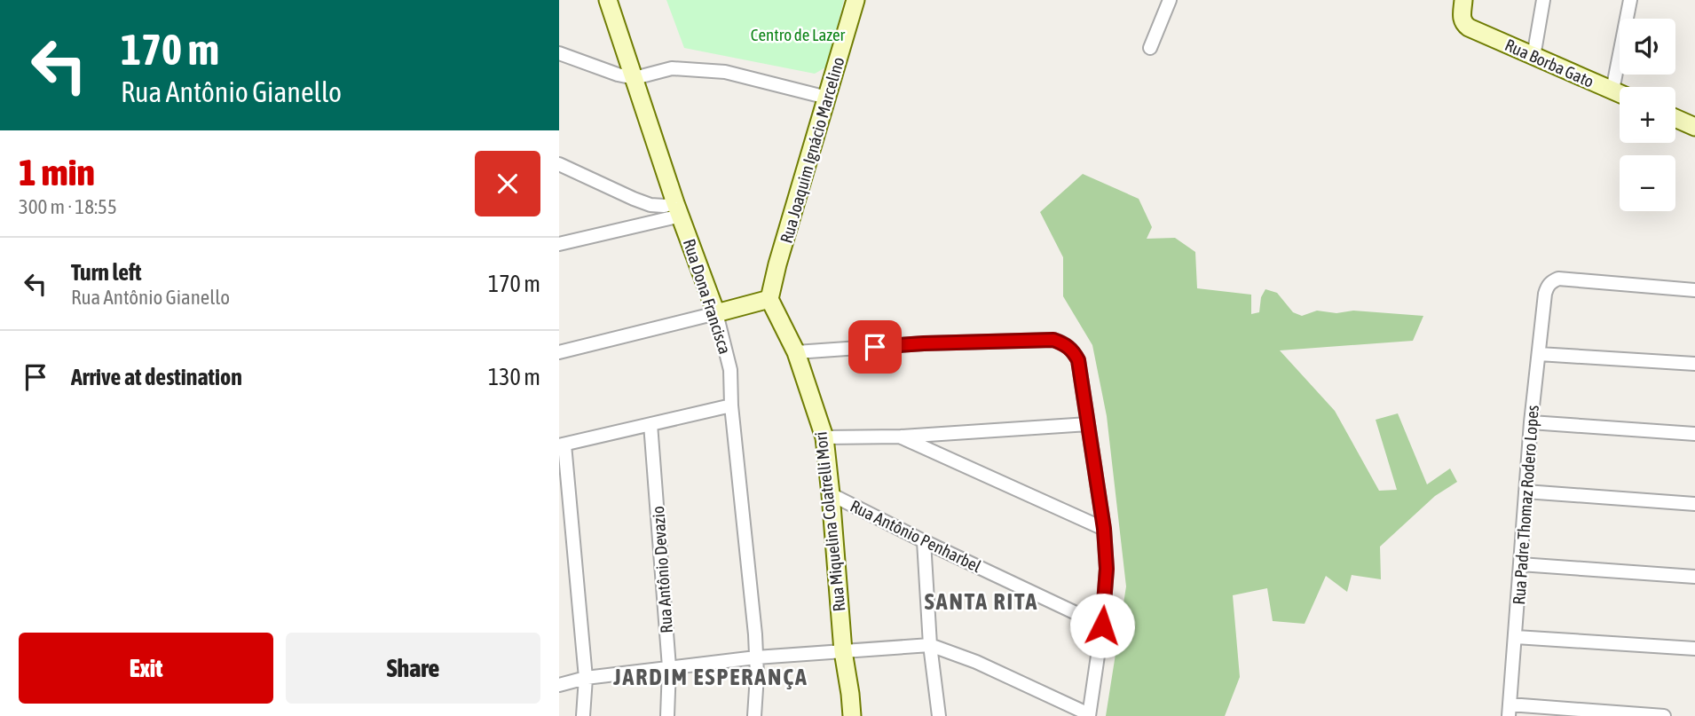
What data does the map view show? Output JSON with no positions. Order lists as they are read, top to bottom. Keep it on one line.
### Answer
{"streets":{"street":["Rua Borba Gato","Rua Joaquim Ignácio Marcelino","Rua Dona Francisca","Rua Padre Thomaz Rodero Lopes","Rua Miquelina Colatrelli Mori","Rua Antônio Penharbel","Rua Antônio Devazio"]},"crossings":[["Rua Joaquim Ignácio Marcelino","Rua Miquelina Colatrelli Mori"],["Rua Miquelina Colatrelli Mori","Rua Antônio Penharbel"]],"districts":["SANTA RITA","JARDIM ESPERANÇA"],"parks":["Centro de Lazer"],"page":{"turn":["170 m","Rua Antônio Gianello"],"map_buttons":["+","−"],"heading":["1 min","300 m · 18:55"],"list":[{"name":"Turn left","note":"Rua Antônio Gianello","value":"170 m"},{"name":"Arrive at destination","value":"130 m"}],"buttons":["Exit","Share"]}}
